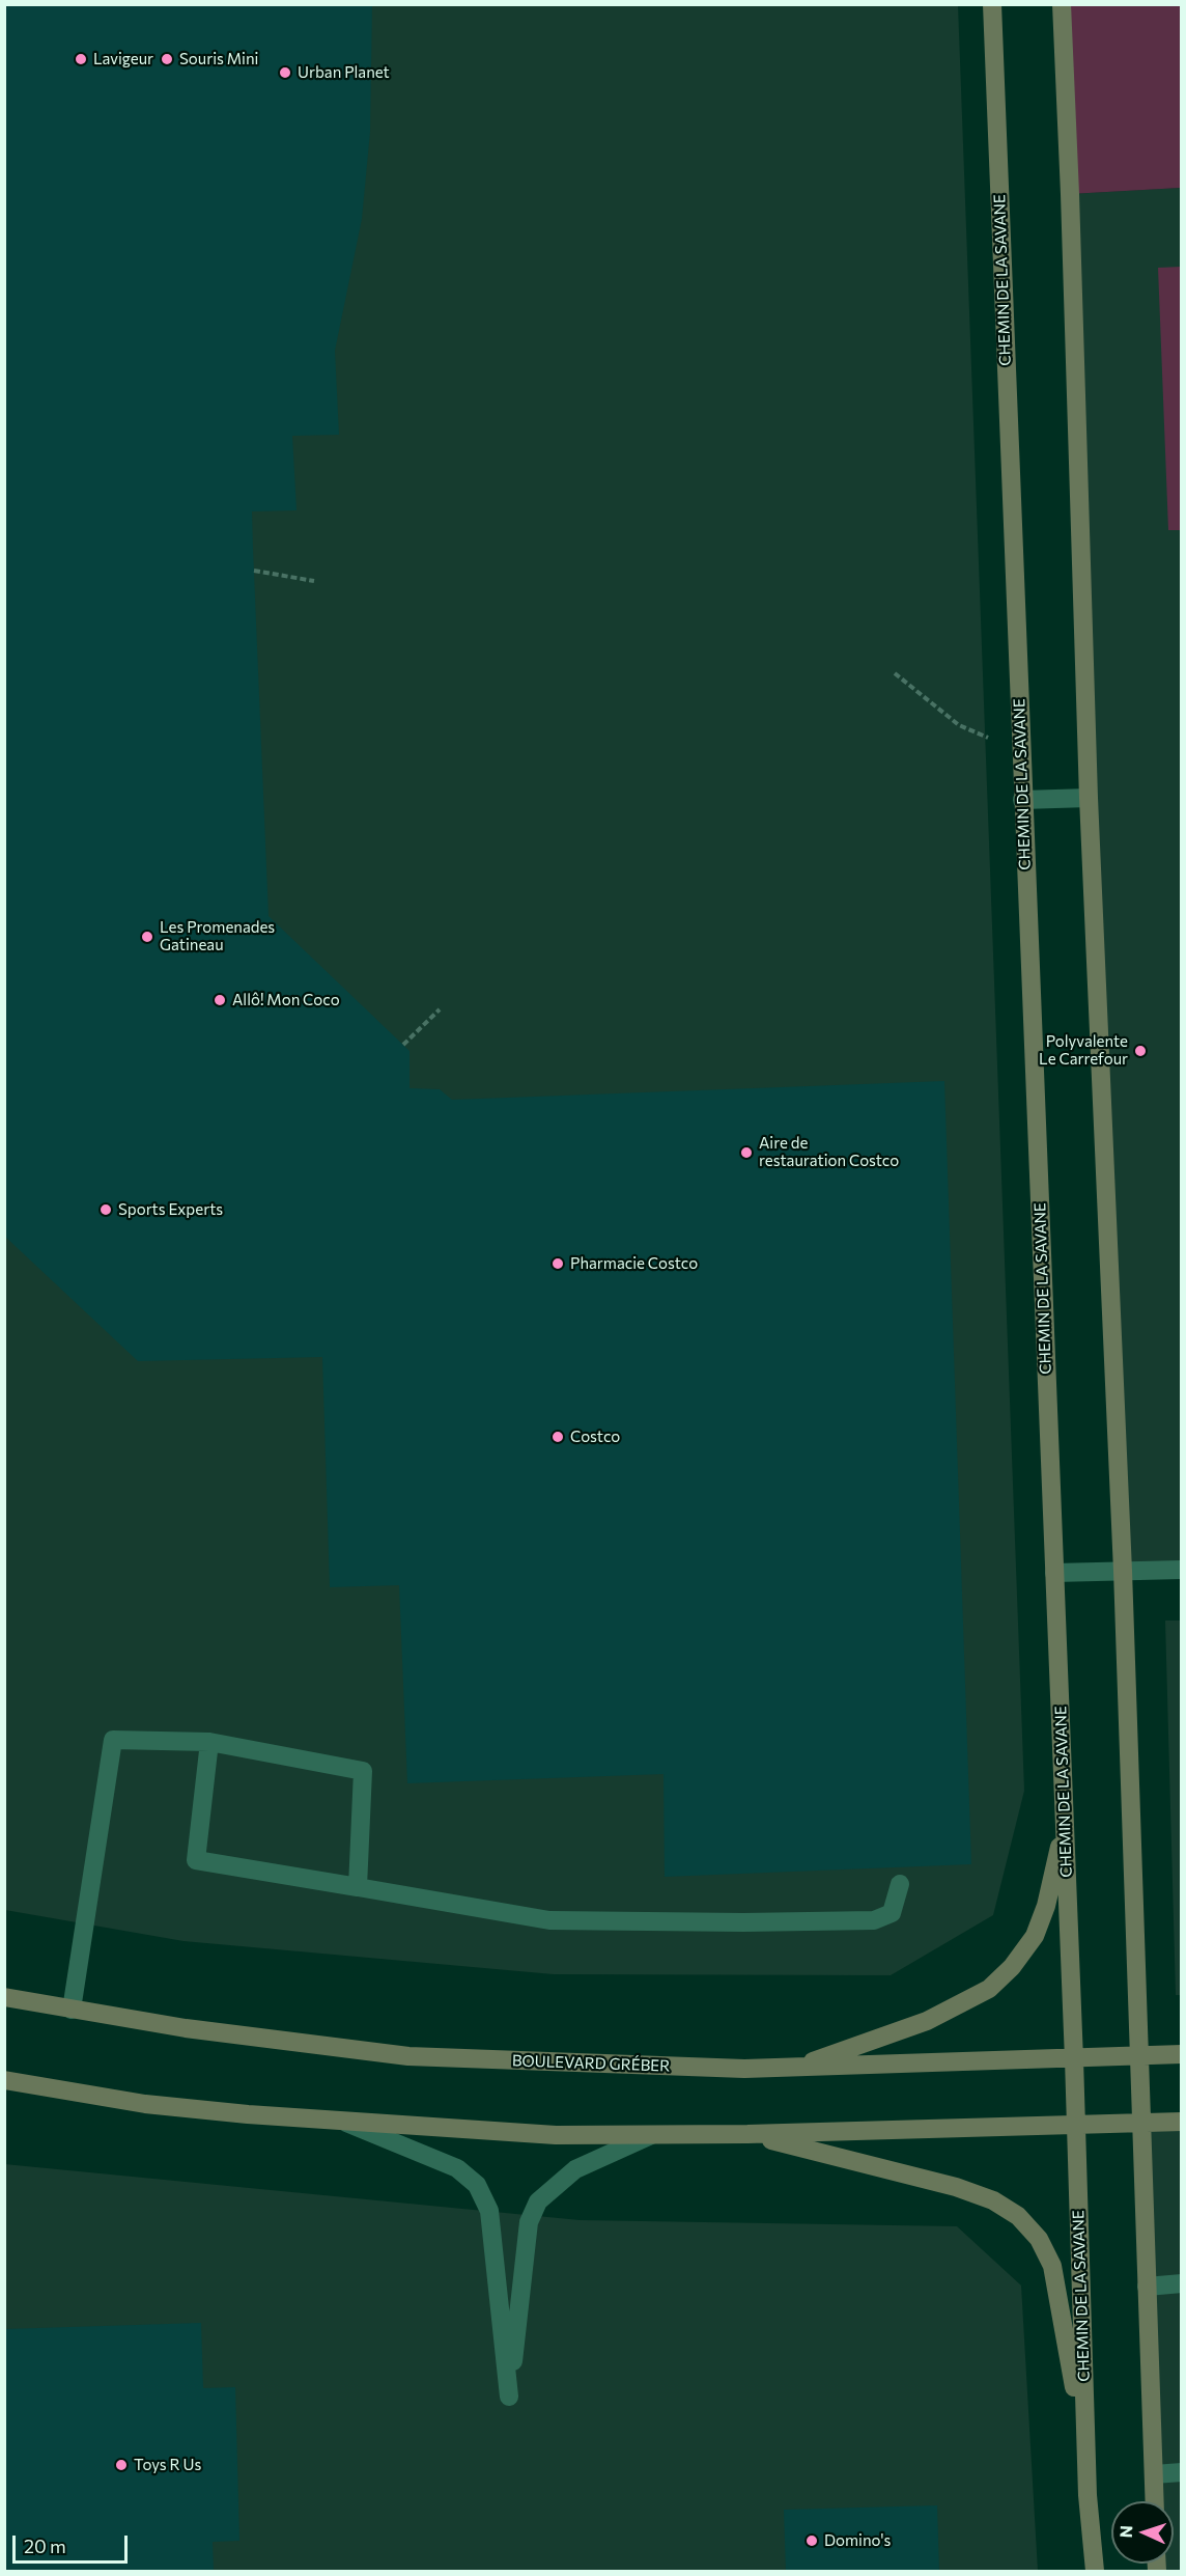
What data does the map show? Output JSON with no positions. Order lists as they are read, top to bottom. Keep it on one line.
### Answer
{"streets":{"street":["CHEMIN DE LA SAVANE","BOULEVARD GRÉBER"]},"crossings":[["CHEMIN DE LA SAVANE","BOULEVARD GRÉBER"]],"places":["Lavigeur","Souris Mini","Urban Planet","Les Promenades Gatineau","Allô! Mon Coco","Polyvalente Le Carrefour","Aire de restauration Costco","Sports Experts","Pharmacie Costco","Costco","Toys R Us","Domino's"],"scale_bar":"20 m","north":"left"}
